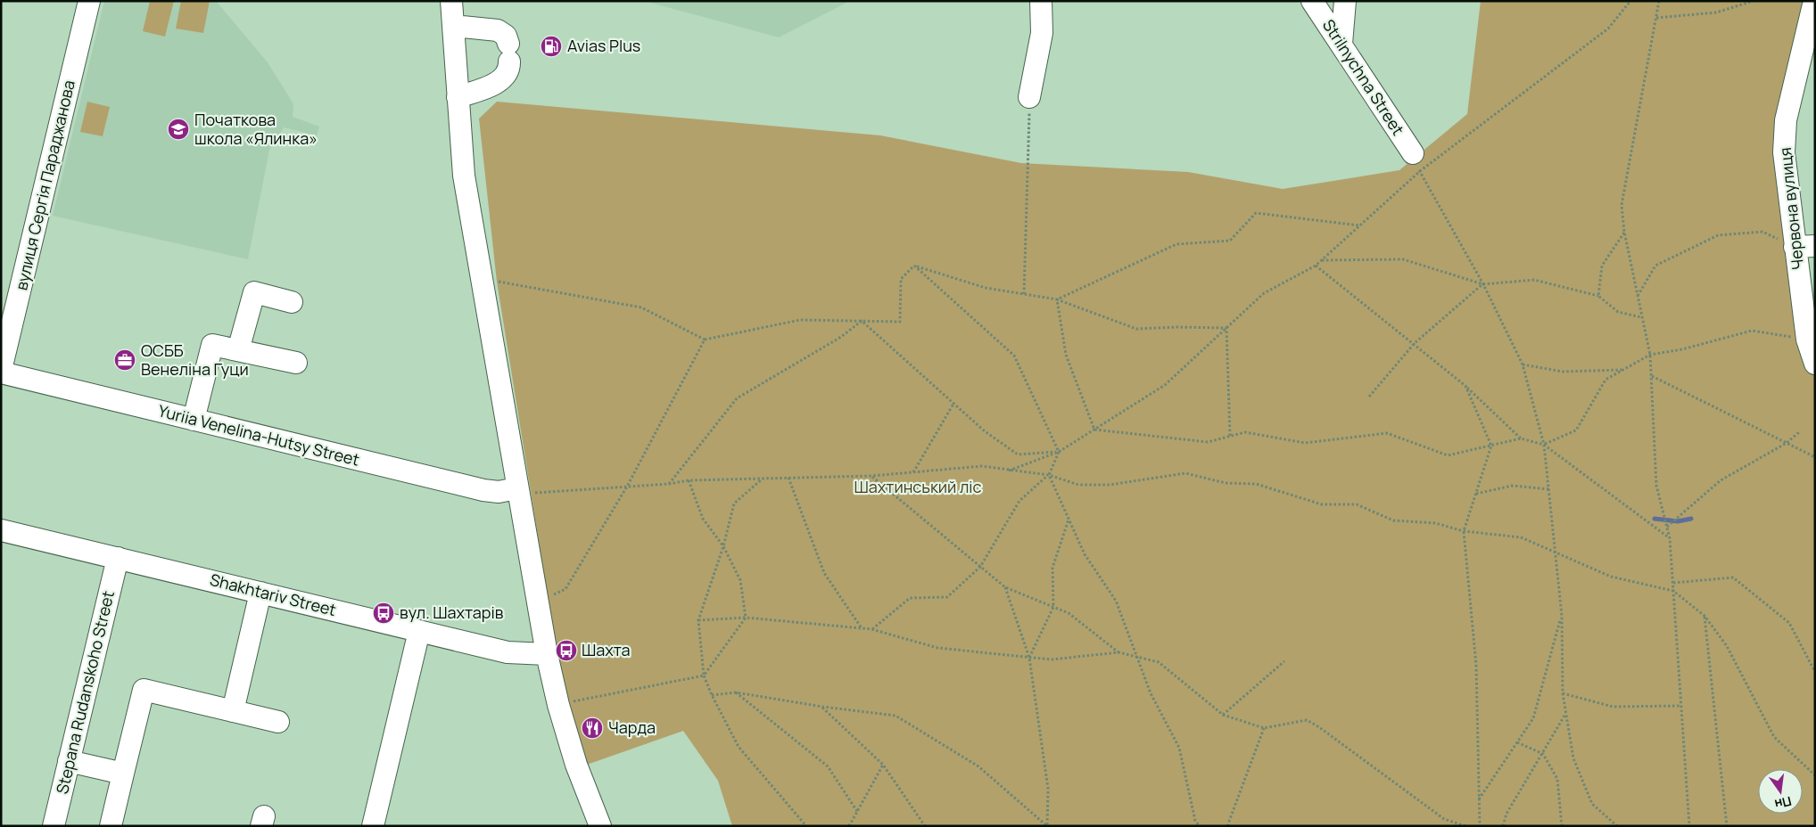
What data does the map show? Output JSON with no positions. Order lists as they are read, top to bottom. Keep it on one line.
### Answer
{"streets":{"street":["Strilnychna Street","вулиця Сергія Параджанова","Червона вулиця","Yuriia Venelina-Hutsy Street","Shakhtariv Street","Stepana Rudanskoho Street"]},"crossings":[["вулиця Сергія Параджанова","Yuriia Venelina-Hutsy Street"],["Shakhtariv Street","Stepana Rudanskoho Street"]],"parks":["Шахтинський ліс"],"places":{"fuel station":["Avias Plus"],"school or university":["Початкова школа «Ялинка»"],"office":["ОСББ Венеліна Гуци"],"bus stop":["вул. Шахтарів","Шахта"],"restaurant":["Чарда"]},"north":"bottom"}
